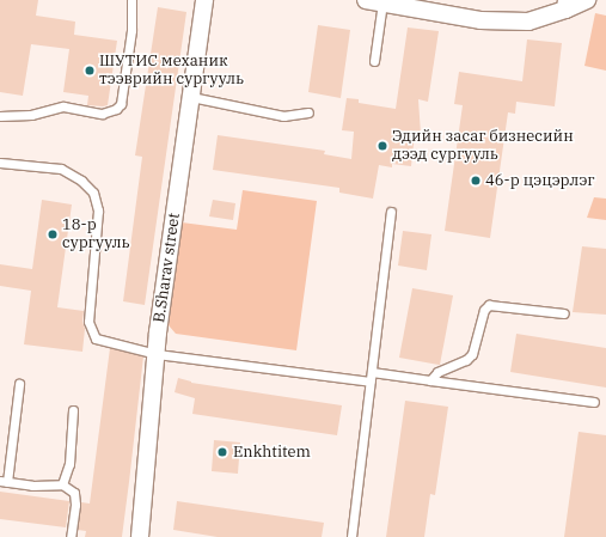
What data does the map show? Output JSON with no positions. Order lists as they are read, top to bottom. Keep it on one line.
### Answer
{"streets":{"street":["B.Sharav street"]},"places":["ШУТИС механик тээврийн сургууль","Эдийн засаг бизнесийн дээд сургууль","46-р цэцэрлэг","18-р сургууль","Enkhtitem"]}
